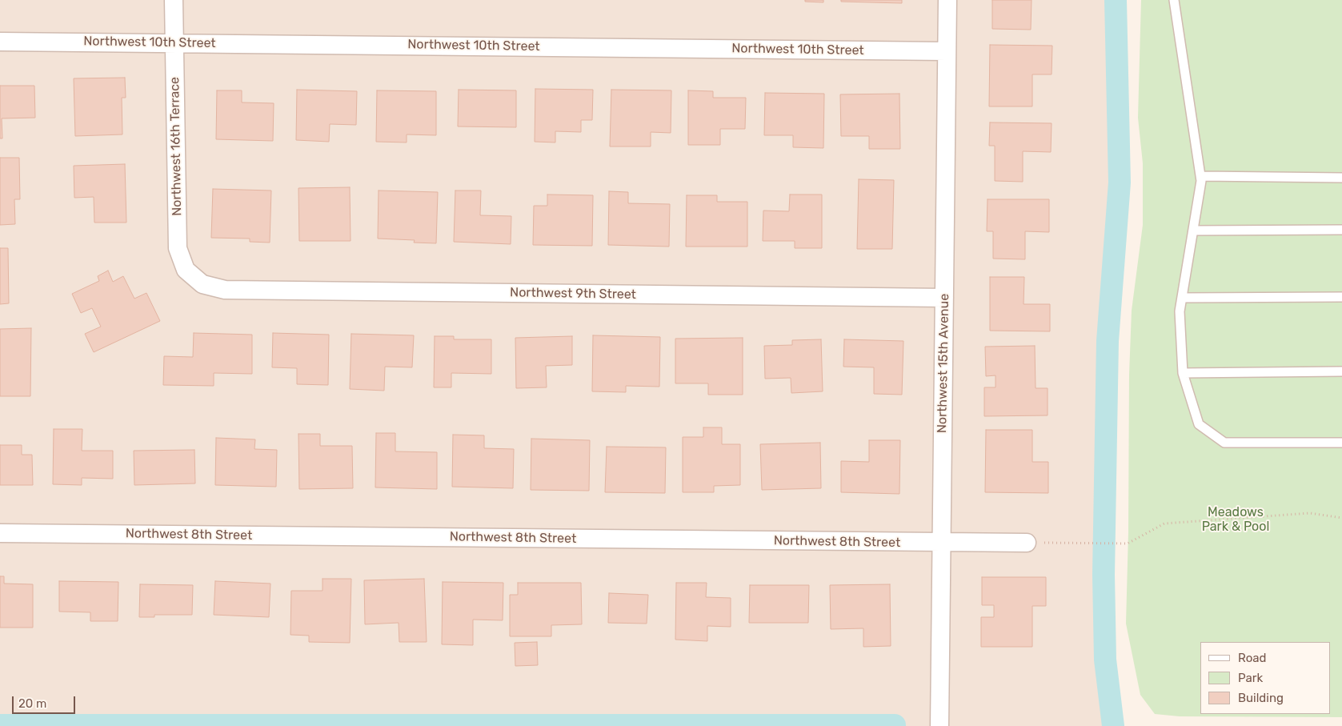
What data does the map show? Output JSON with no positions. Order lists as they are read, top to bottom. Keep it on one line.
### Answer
{"streets":{"street":["Northwest 10th Street","Northwest 16th Terrace","Northwest 9th Street","Northwest 15th Avenue","Northwest 8th Street"]},"crossings":[["Northwest 10th Street","Northwest 16th Terrace"],["Northwest 10th Street","Northwest 15th Avenue"],["Northwest 16th Terrace","Northwest 9th Street"],["Northwest 9th Street","Northwest 15th Avenue"],["Northwest 15th Avenue","Northwest 8th Street"]],"parks":["Meadows Park & Pool"],"legend":["Road","Park","Building"],"scale_bar":"20 m"}
